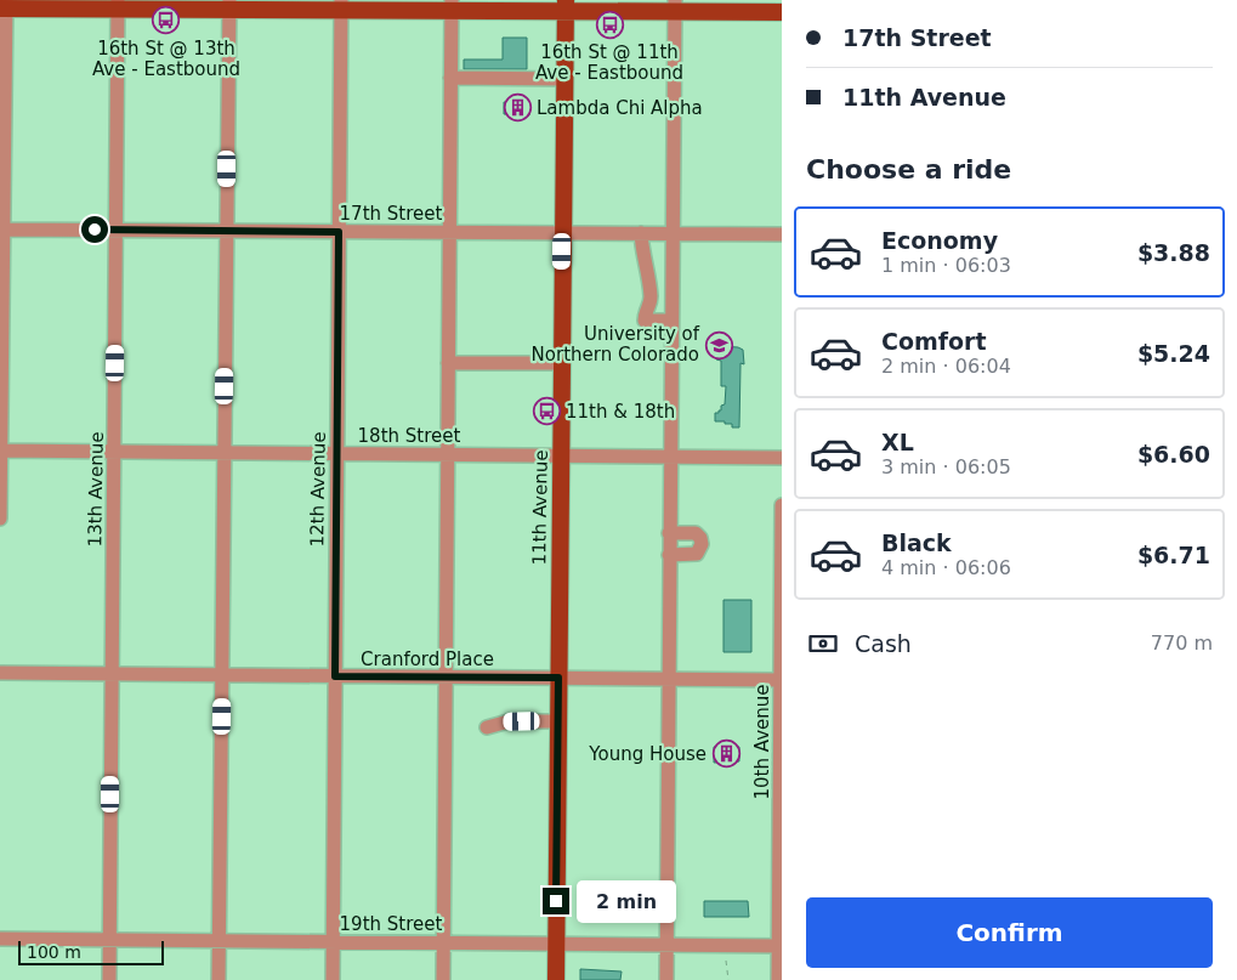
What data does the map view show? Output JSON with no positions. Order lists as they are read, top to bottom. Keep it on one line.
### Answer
{"streets":{"main road":["11th Avenue"],"street":["17th Street","18th Street","13th Avenue","12th Avenue","Cranford Place","10th Avenue","19th Street"]},"crossings":[["17th Street","13th Avenue"],["17th Street","12th Avenue"],["17th Street","11th Avenue"],["18th Street","13th Avenue"],["18th Street","12th Avenue"],["18th Street","11th Avenue"],["13th Avenue","Cranford Place"],["13th Avenue","19th Street"],["12th Avenue","Cranford Place"],["12th Avenue","19th Street"],["11th Avenue","Cranford Place"],["11th Avenue","19th Street"],["Cranford Place","10th Avenue"],["10th Avenue","19th Street"]],"places":{"bus stop":["16th St @ 13th Ave - Eastbound","16th St @ 11th Ave - Eastbound","11th & 18th"],"building":["Lambda Chi Alpha","Young House"],"school or university":["University of Northern Colorado"]},"scale_bar":"100 m","page":{"banner":["17th Street","11th Avenue"],"heading":"Choose a ride","list":[{"name":"Economy","note":"1 min · 06:03","value":"$3.88"},{"name":"Comfort","note":"2 min · 06:04","value":"$5.24"},{"name":"XL","note":"3 min · 06:05","value":"$6.60"},{"name":"Black","note":"4 min · 06:06","value":"$6.71"}],"pay":["Cash","770 m"],"bubble":"2 min","buttons":"Confirm","scale":"100 m"}}
